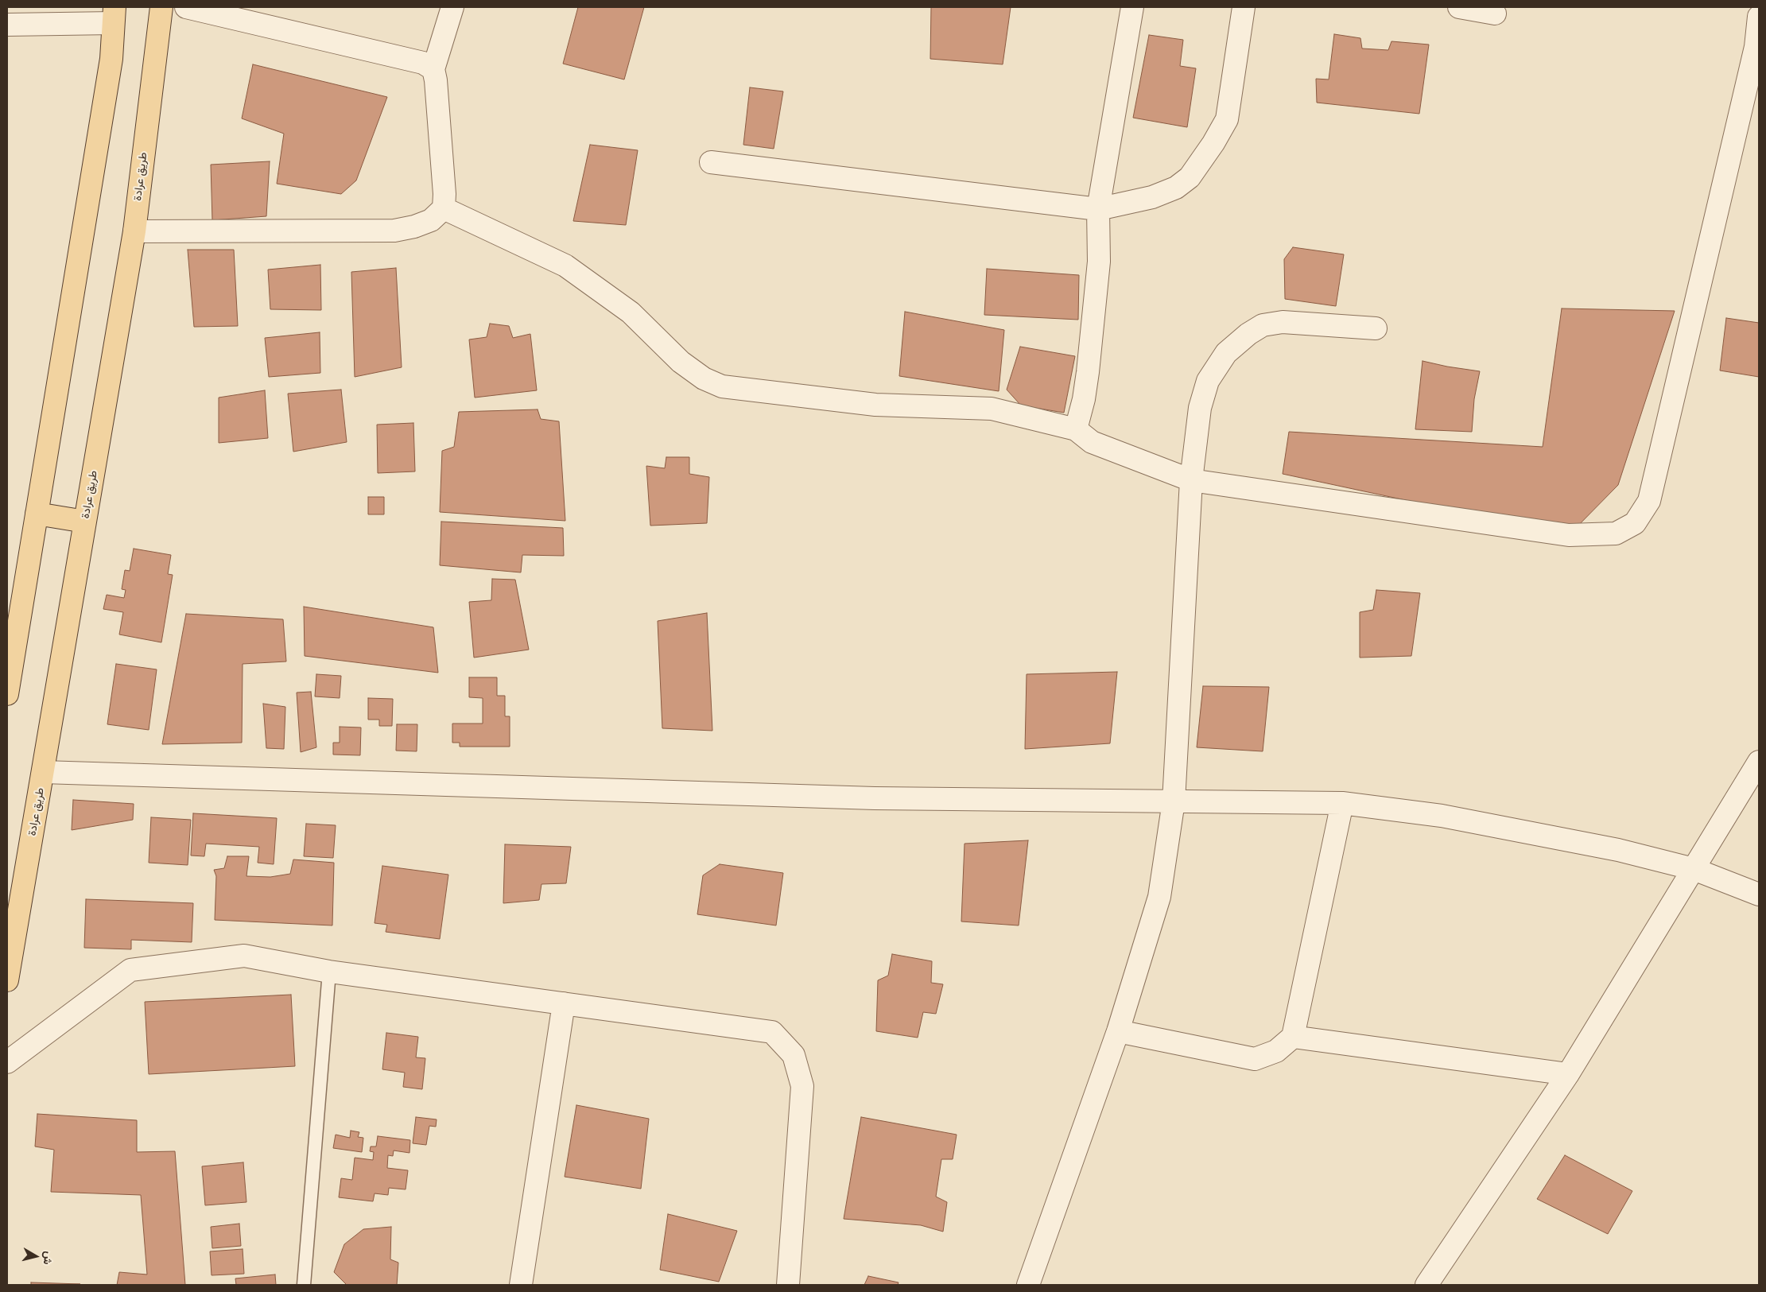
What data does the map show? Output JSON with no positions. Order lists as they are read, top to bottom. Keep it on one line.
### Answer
{"streets":{"main road":["طريق عرادة"]},"north":"right"}
